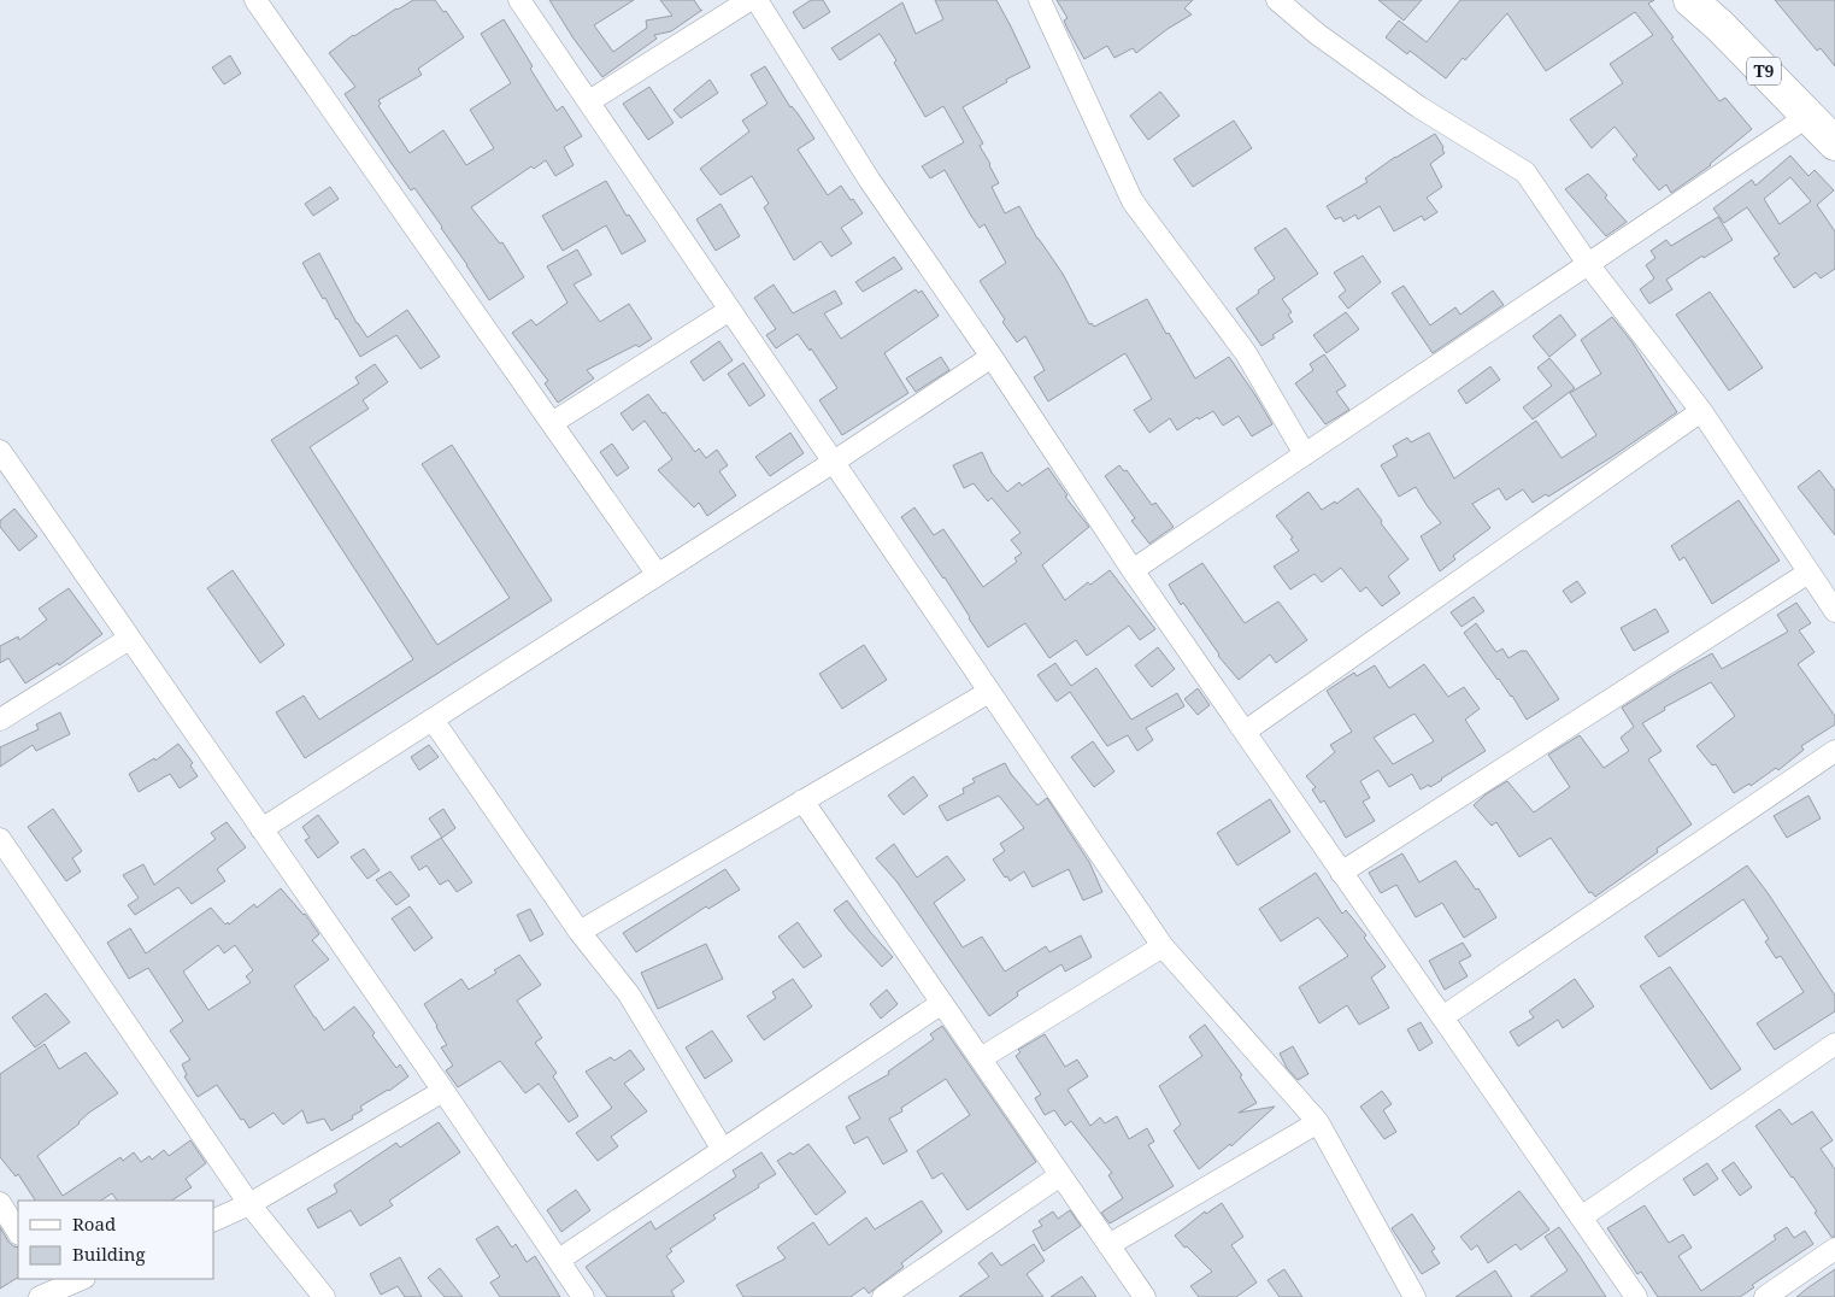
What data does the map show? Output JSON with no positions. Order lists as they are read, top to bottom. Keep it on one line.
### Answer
{"streets":{"highway":["T9"]},"legend":["Road","Building"]}
